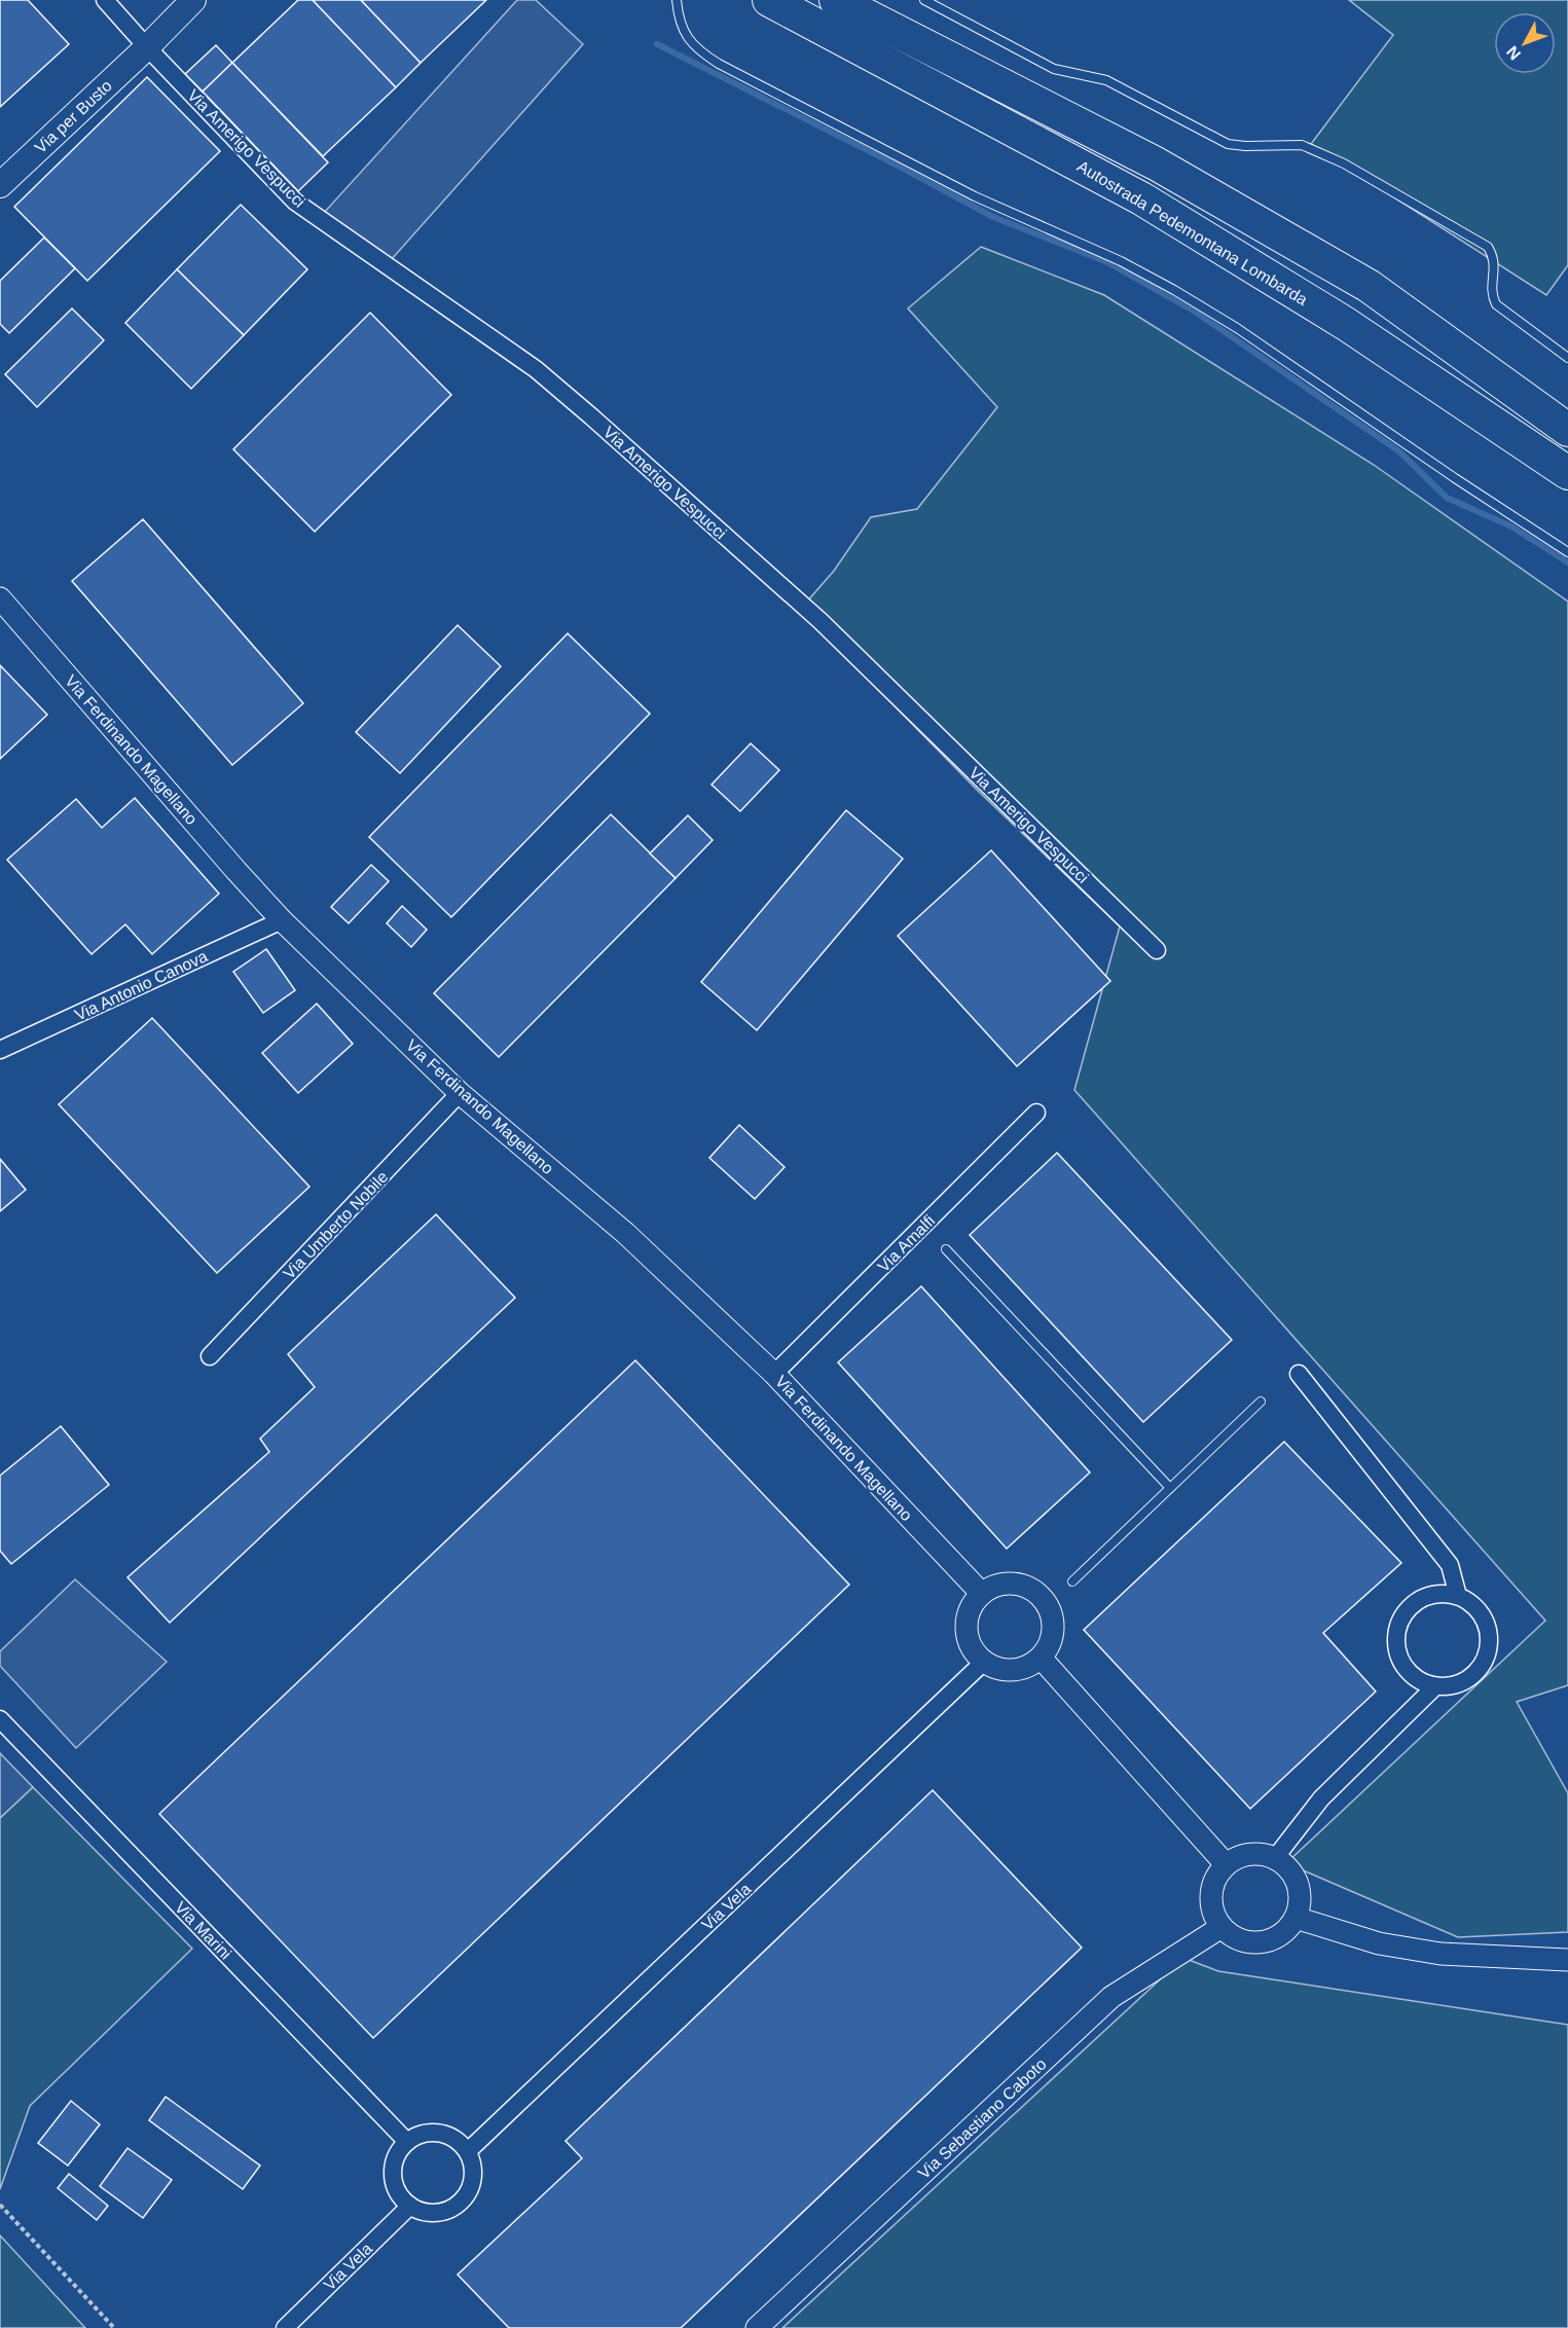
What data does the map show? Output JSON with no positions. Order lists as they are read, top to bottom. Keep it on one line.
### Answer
{"streets":{"highway":["Autostrada Pedemontana Lombarda"],"main road":["Via per Busto"],"street":["Via Amerigo Vespucci","Via Ferdinando Magellano","Via Antonio Canova","Via Umberto Nobile","Via Amalfi","Via Vela","Via Marini","Via Sebastiano Caboto"]},"crossings":[["Via per Busto","Via Amerigo Vespucci"],["Via Ferdinando Magellano","Via Antonio Canova"],["Via Ferdinando Magellano","Via Umberto Nobile"],["Via Ferdinando Magellano","Via Amalfi"],["Via Ferdinando Magellano","Via Vela"],["Via Vela","Via Marini"]],"north":"bottom left"}
